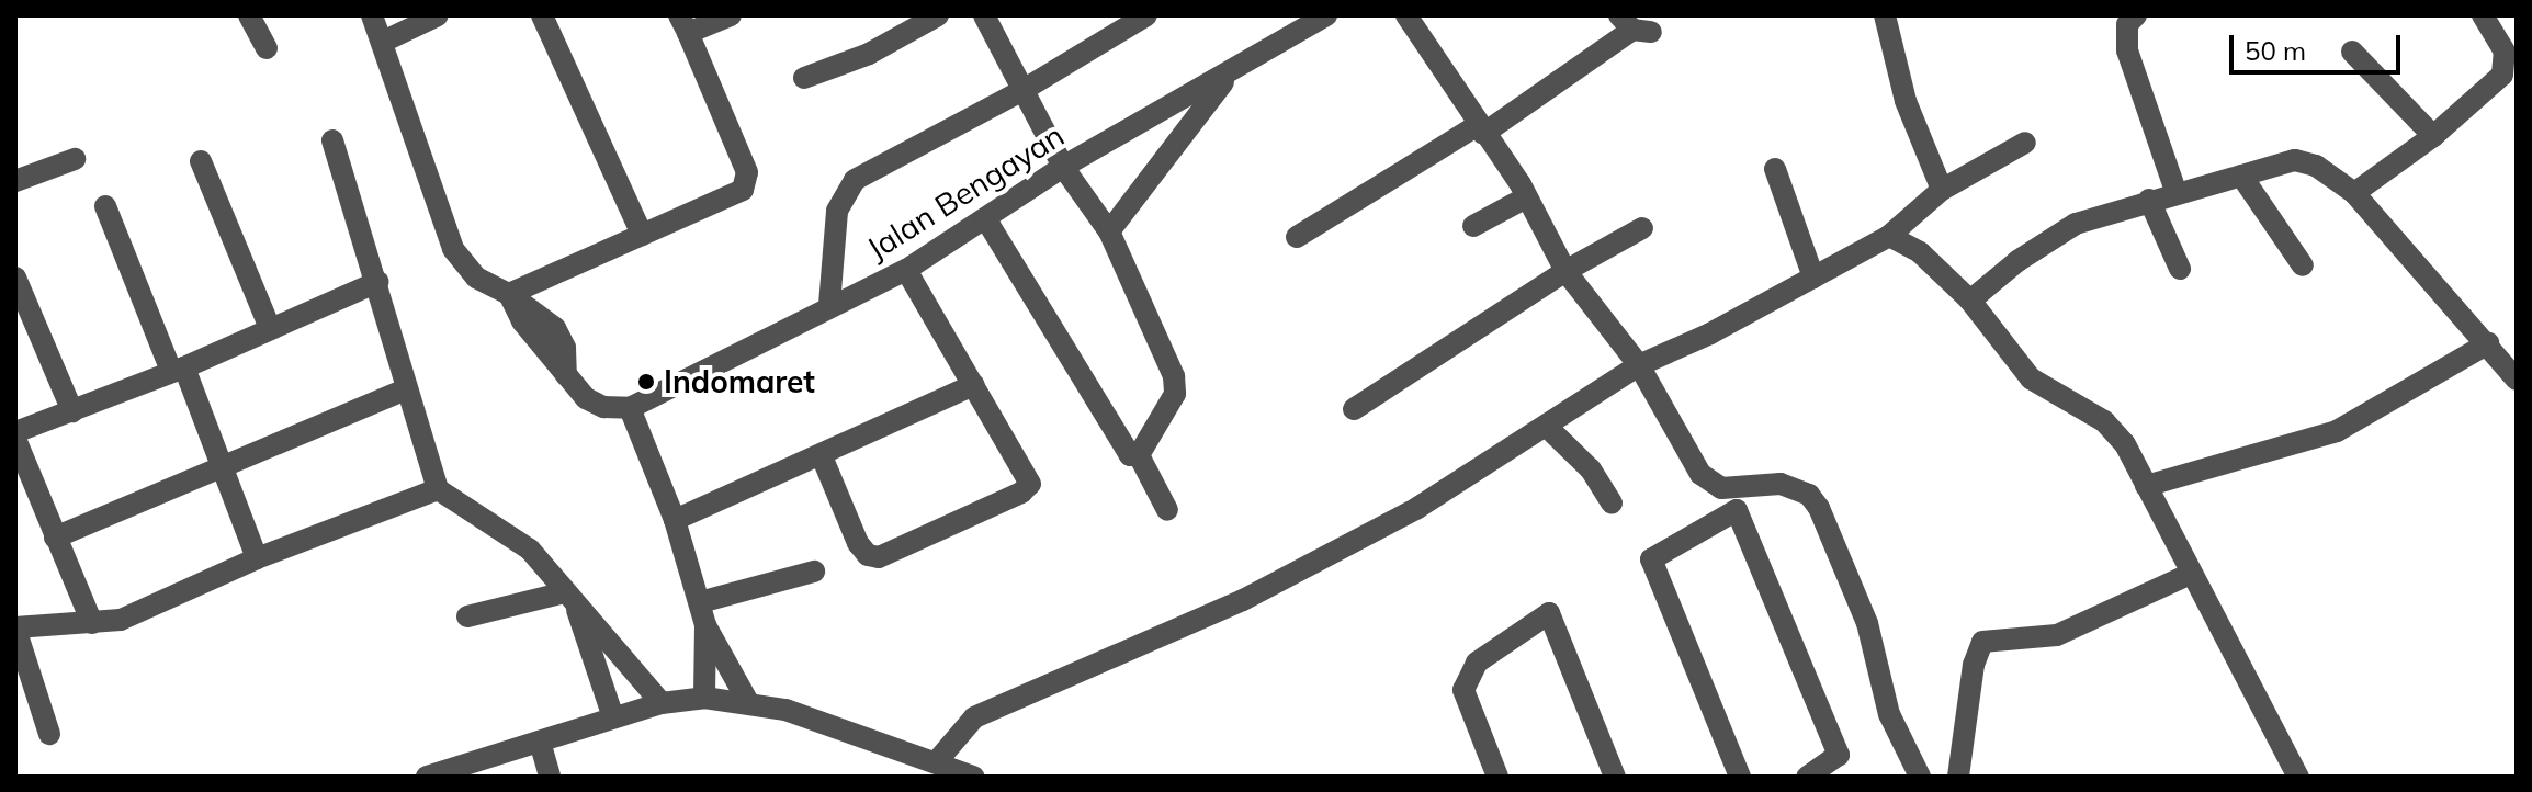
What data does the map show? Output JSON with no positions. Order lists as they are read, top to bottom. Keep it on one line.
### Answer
{"streets":{"street":["Jalan Bengayan"]},"places":["Indomaret"],"scale_bar":"50 m"}
